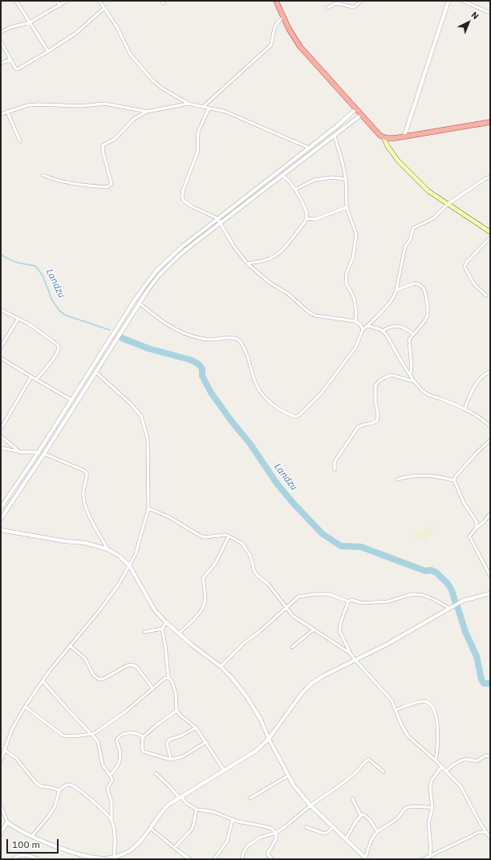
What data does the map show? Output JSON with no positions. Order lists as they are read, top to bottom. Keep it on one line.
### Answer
{"water":["Landzu"],"scale_bar":"100 m","north":"top right"}
